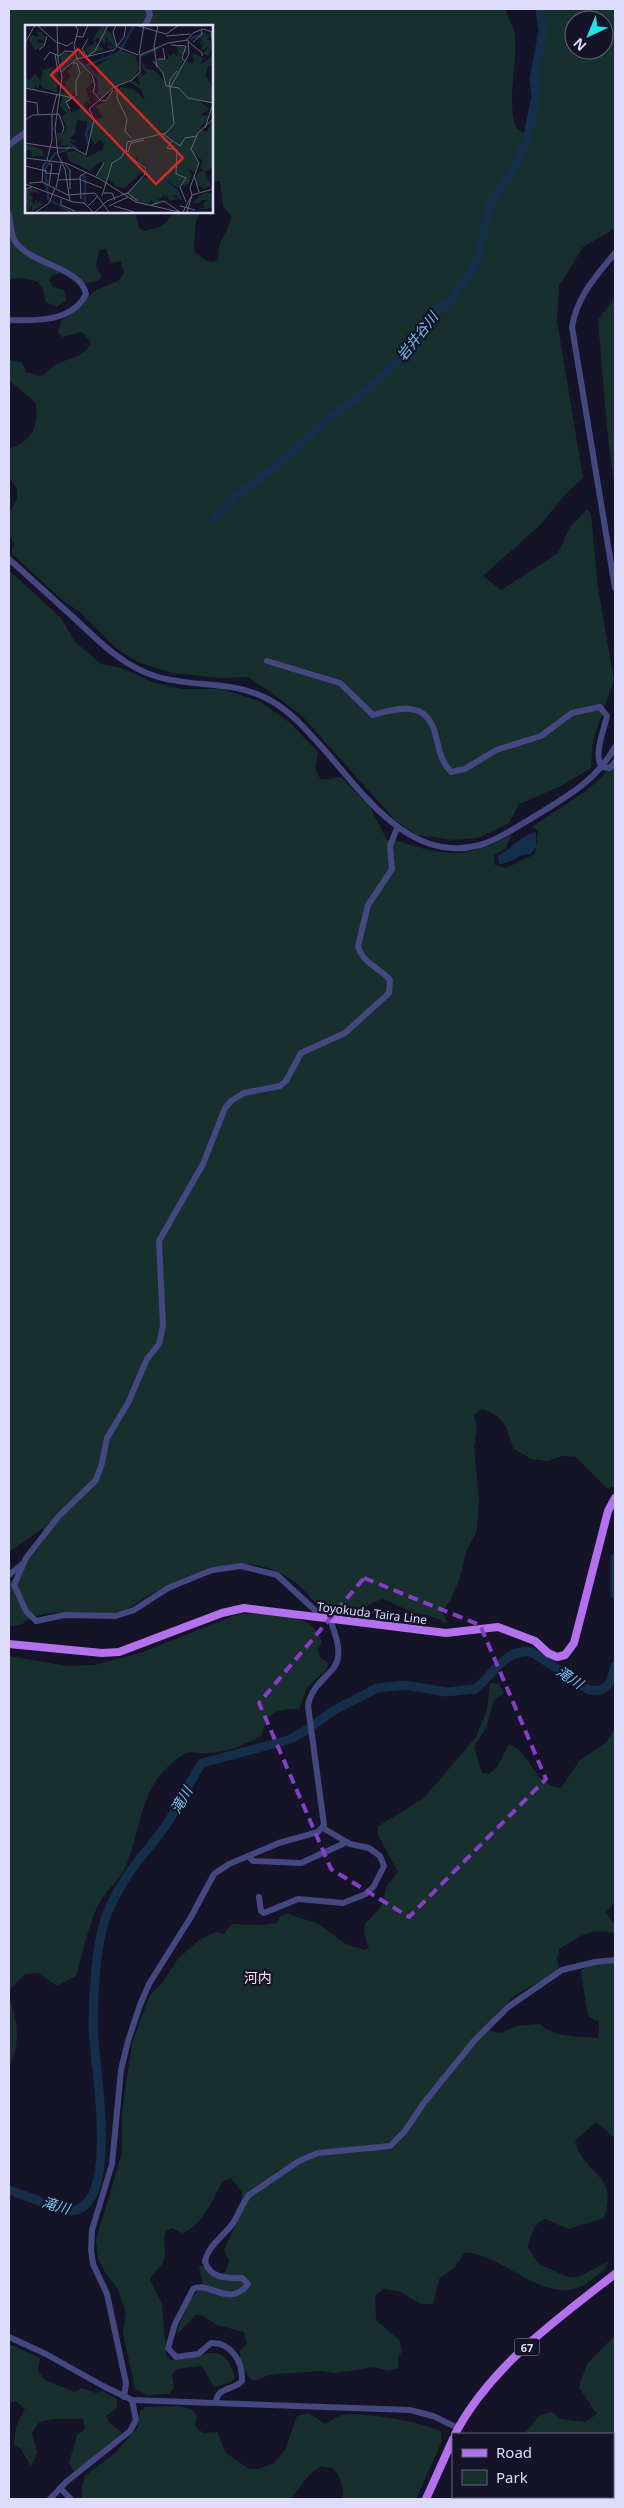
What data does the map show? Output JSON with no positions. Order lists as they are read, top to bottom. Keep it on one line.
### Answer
{"streets":{"main road":["Toyokuda Taira Line","67"]},"districts":["河内"],"water":["岩井谷川","滝川"],"legend":["Road","Park"],"north":"bottom left"}
